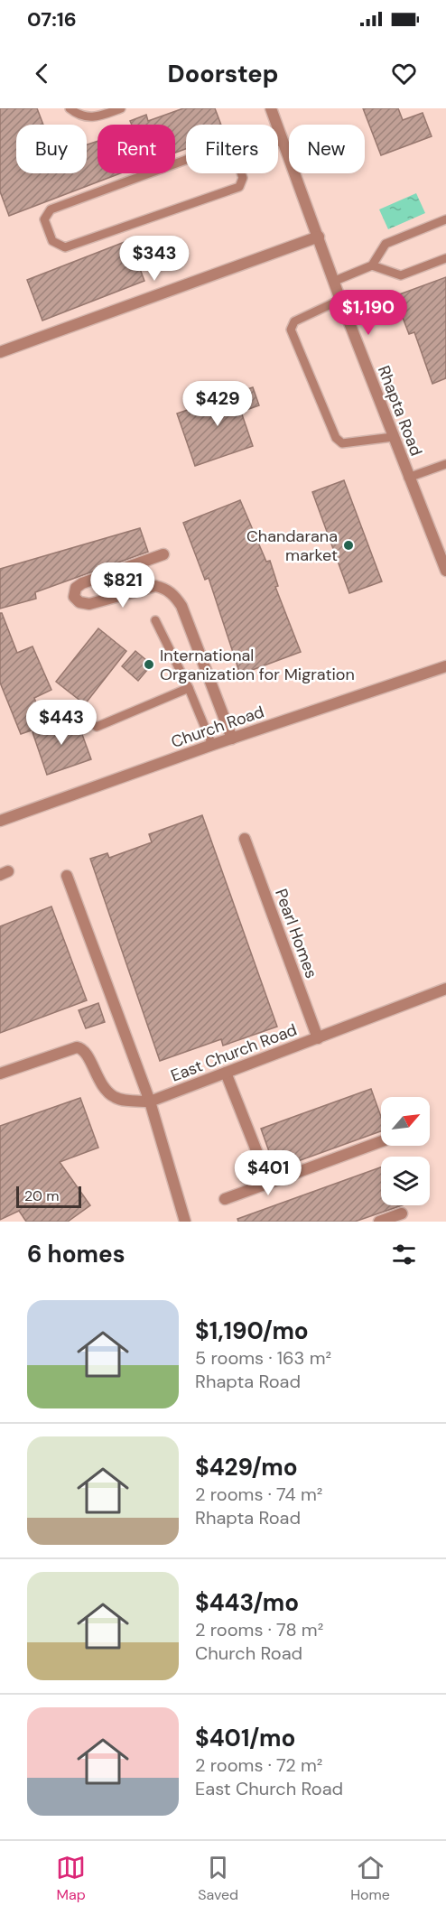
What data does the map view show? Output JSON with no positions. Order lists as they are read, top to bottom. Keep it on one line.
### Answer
{"streets":{"street":["Rhapta Road","Church Road","Pearl Homes","East Church Road"]},"crossings":[["Pearl Homes","East Church Road"]],"places":["Chandarana market","International Organization for Migration"],"scale_bar":"20 m","north":"top right","page":{"status":"07:16","header":"Doorstep","chip":["Buy","Rent","Filters","New"],"price":["$343","$1,190","$429","$821","$443","$401"],"scale":"20 m","heading":"6 homes","list":[{"name":"$1,190/mo","note":"5 rooms · 163 m² · Rhapta Road"},{"name":"$429/mo","note":"2 rooms · 74 m² · Rhapta Road"},{"name":"$443/mo","note":"2 rooms · 78 m² · Church Road"},{"name":"$401/mo","note":"2 rooms · 72 m² · East Church Road"}],"tabs":["Map","Saved","Home"]}}
